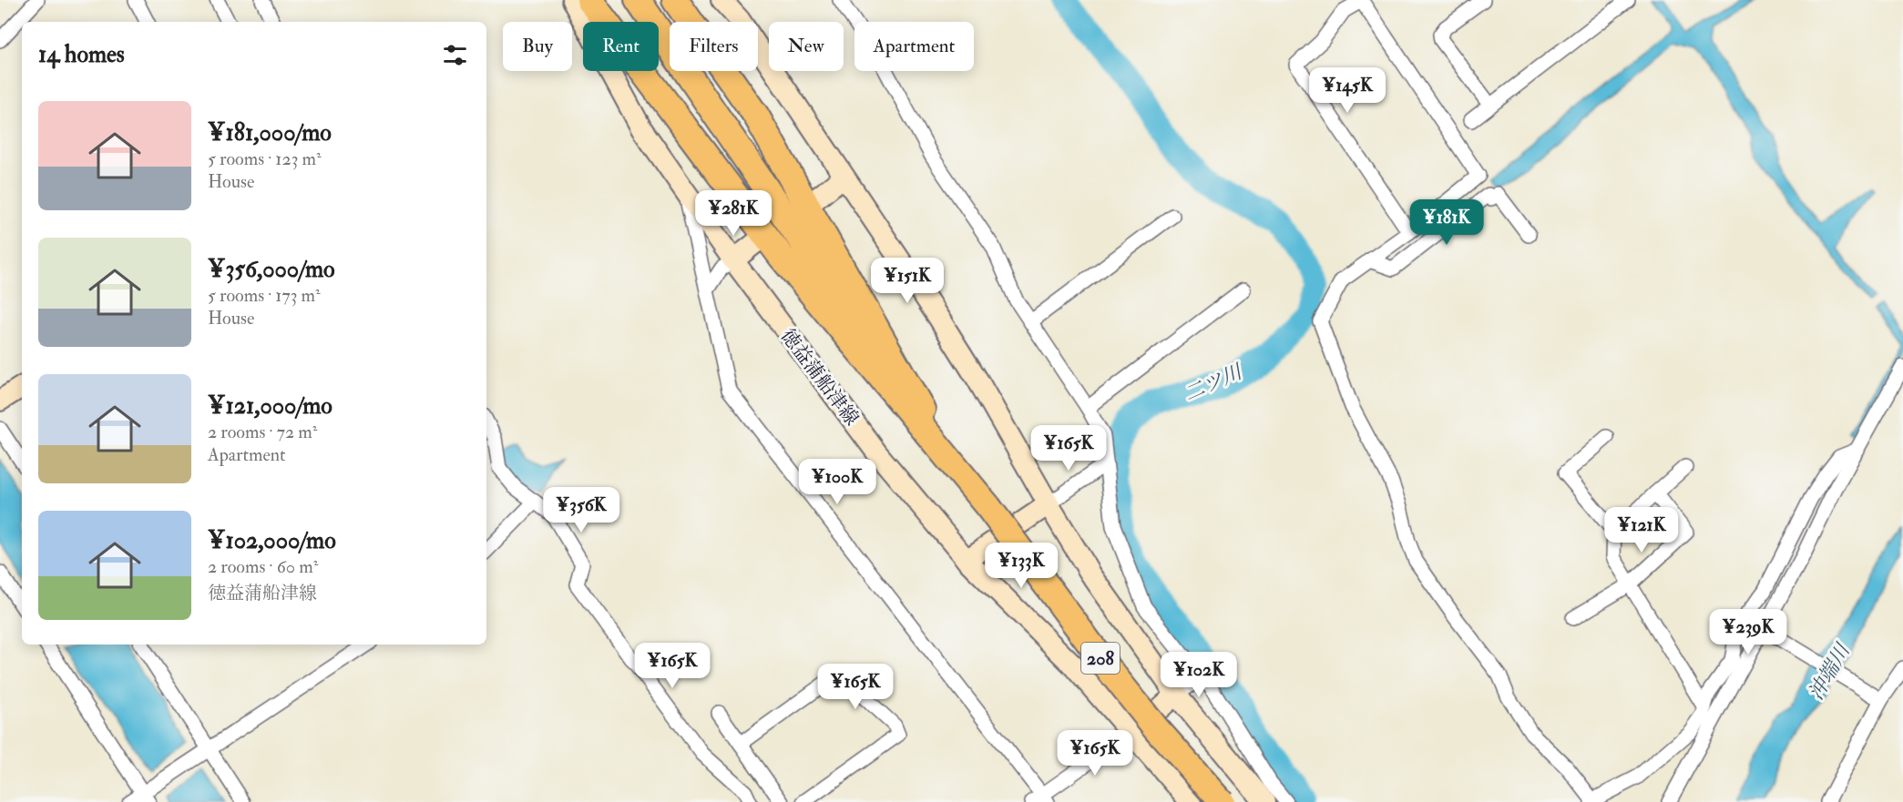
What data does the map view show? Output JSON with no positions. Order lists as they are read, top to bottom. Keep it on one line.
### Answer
{"streets":{"highway":["208"],"main road":["徳益蒲船津線"]},"water":["二ツ川","沖端川"],"page":{"chip":["Buy","Rent","Filters","New","Apartment"],"heading":"14 homes","price":["¥145K","¥281K","¥181K","¥151K","¥165K","¥100K","¥356K","¥121K","¥133K","¥239K","¥165K","¥102K","¥165K","¥165K"],"list":[{"name":"¥181,000/mo","note":"5 rooms · 123 m² · House"},{"name":"¥356,000/mo","note":"5 rooms · 173 m² · House"},{"name":"¥121,000/mo","note":"2 rooms · 72 m² · Apartment"},{"name":"¥102,000/mo","note":"2 rooms · 60 m² · 徳益蒲船津線"}]}}
